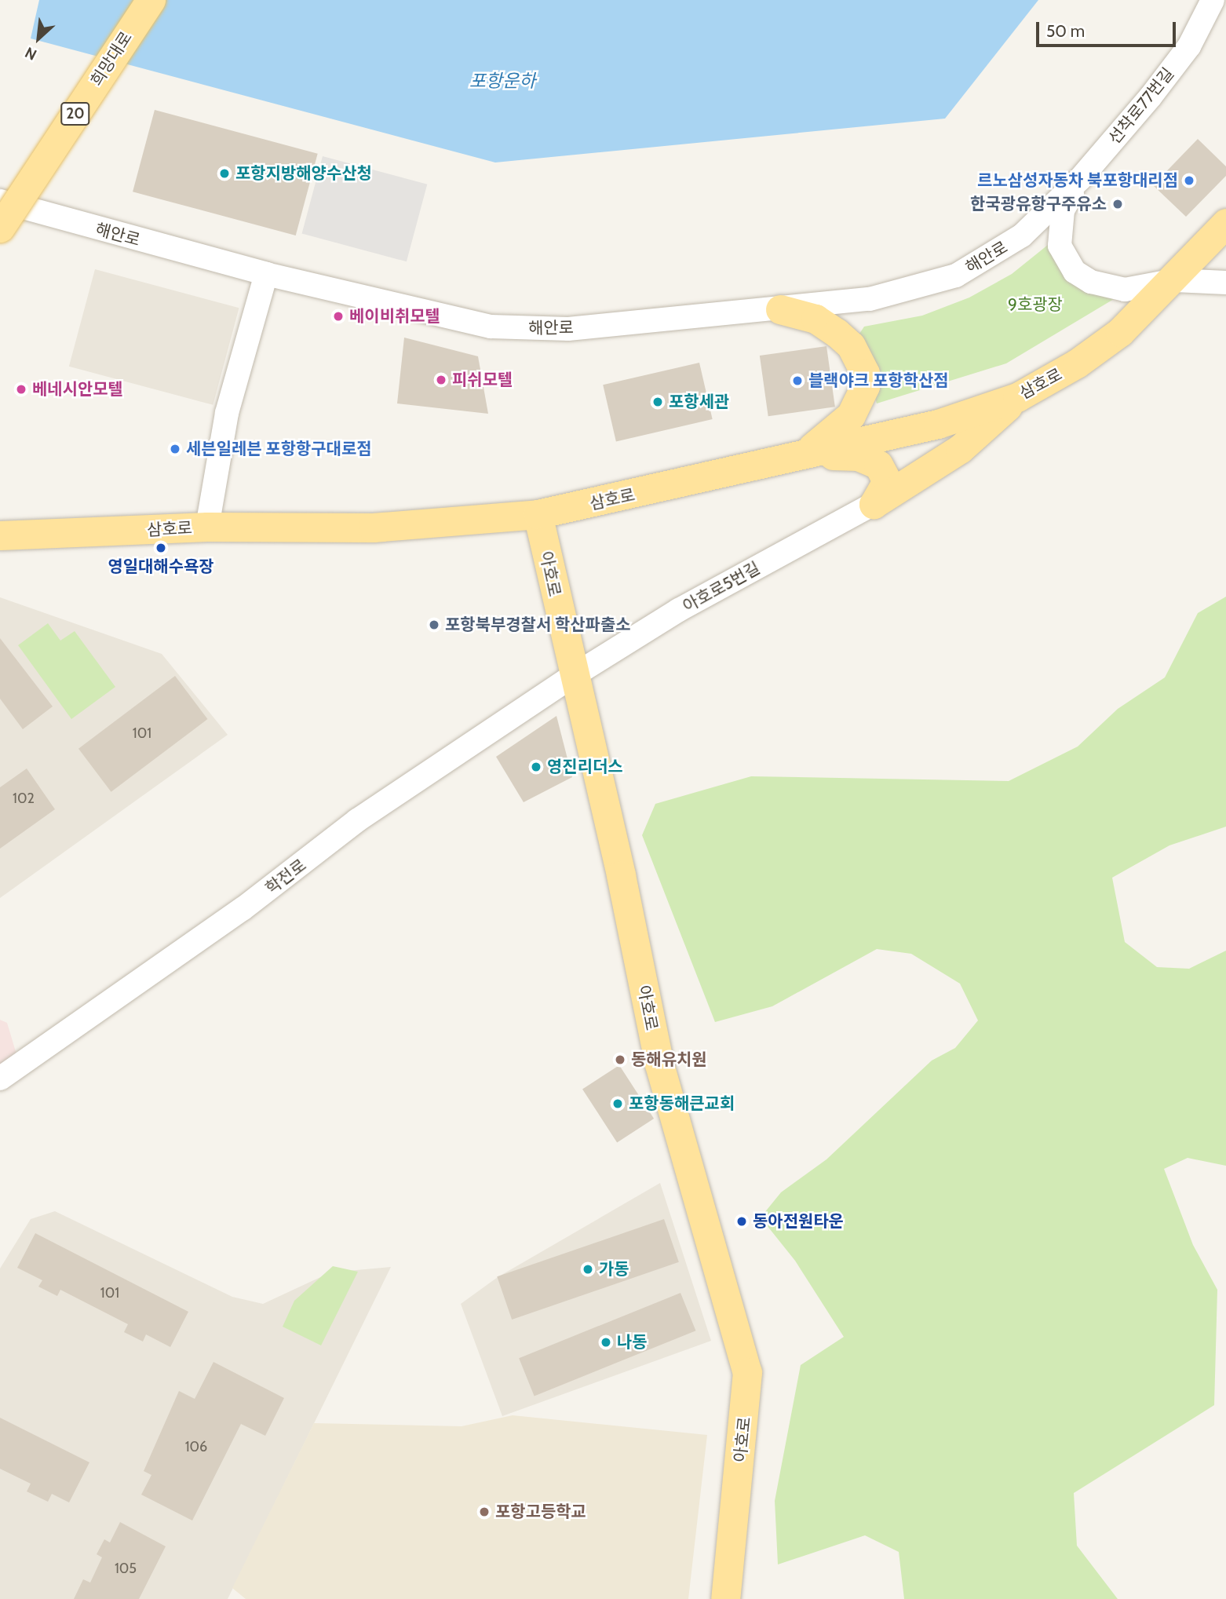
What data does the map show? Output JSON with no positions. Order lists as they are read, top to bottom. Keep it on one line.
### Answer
{"streets":{"main road":["희망대로","20","삼호로","아호로"],"street":["선착로77번길","해안로","아호로5번길","학전로"]},"crossings":[["선착로77번길","해안로"],["삼호로","아호로"],["아호로","아호로5번길"],["아호로","학전로"],["아호로5번길","학전로"]],"water":["포항운하"],"parks":["9호광장"],"places":["포항지방해양수산청","르노삼성자동차 북포항대리점","한국광유항구주유소","베이비취모텔","피쉬모텔","블랙야크 포항학산점","베네시안모텔","포항세관","세븐일레븐 포항항구대로점","영일대해수욕장","포항북부경찰서 학산파출소","영진리더스","동해유치원","포항동해큰교회","동아전원타운","가동","나동","포항고등학교"],"house_numbers":["101","102","101","106","105"],"scale_bar":"50 m","north":"bottom left"}
